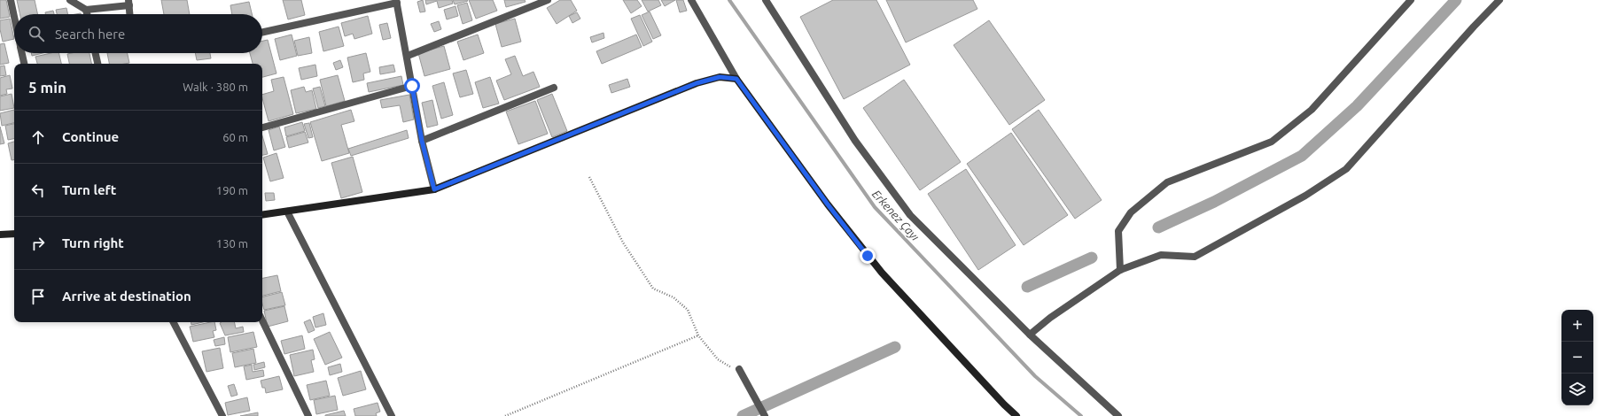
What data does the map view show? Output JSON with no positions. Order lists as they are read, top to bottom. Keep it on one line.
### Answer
{"water":["Erkenez Çayı"],"page":{"search":"Search here","heading":["5 min","Walk · 380 m"],"list":[["Continue","60 m"],["Turn left","190 m"],["Turn right","130 m"],"Arrive at destination"],"map_buttons":["+","−"]}}
